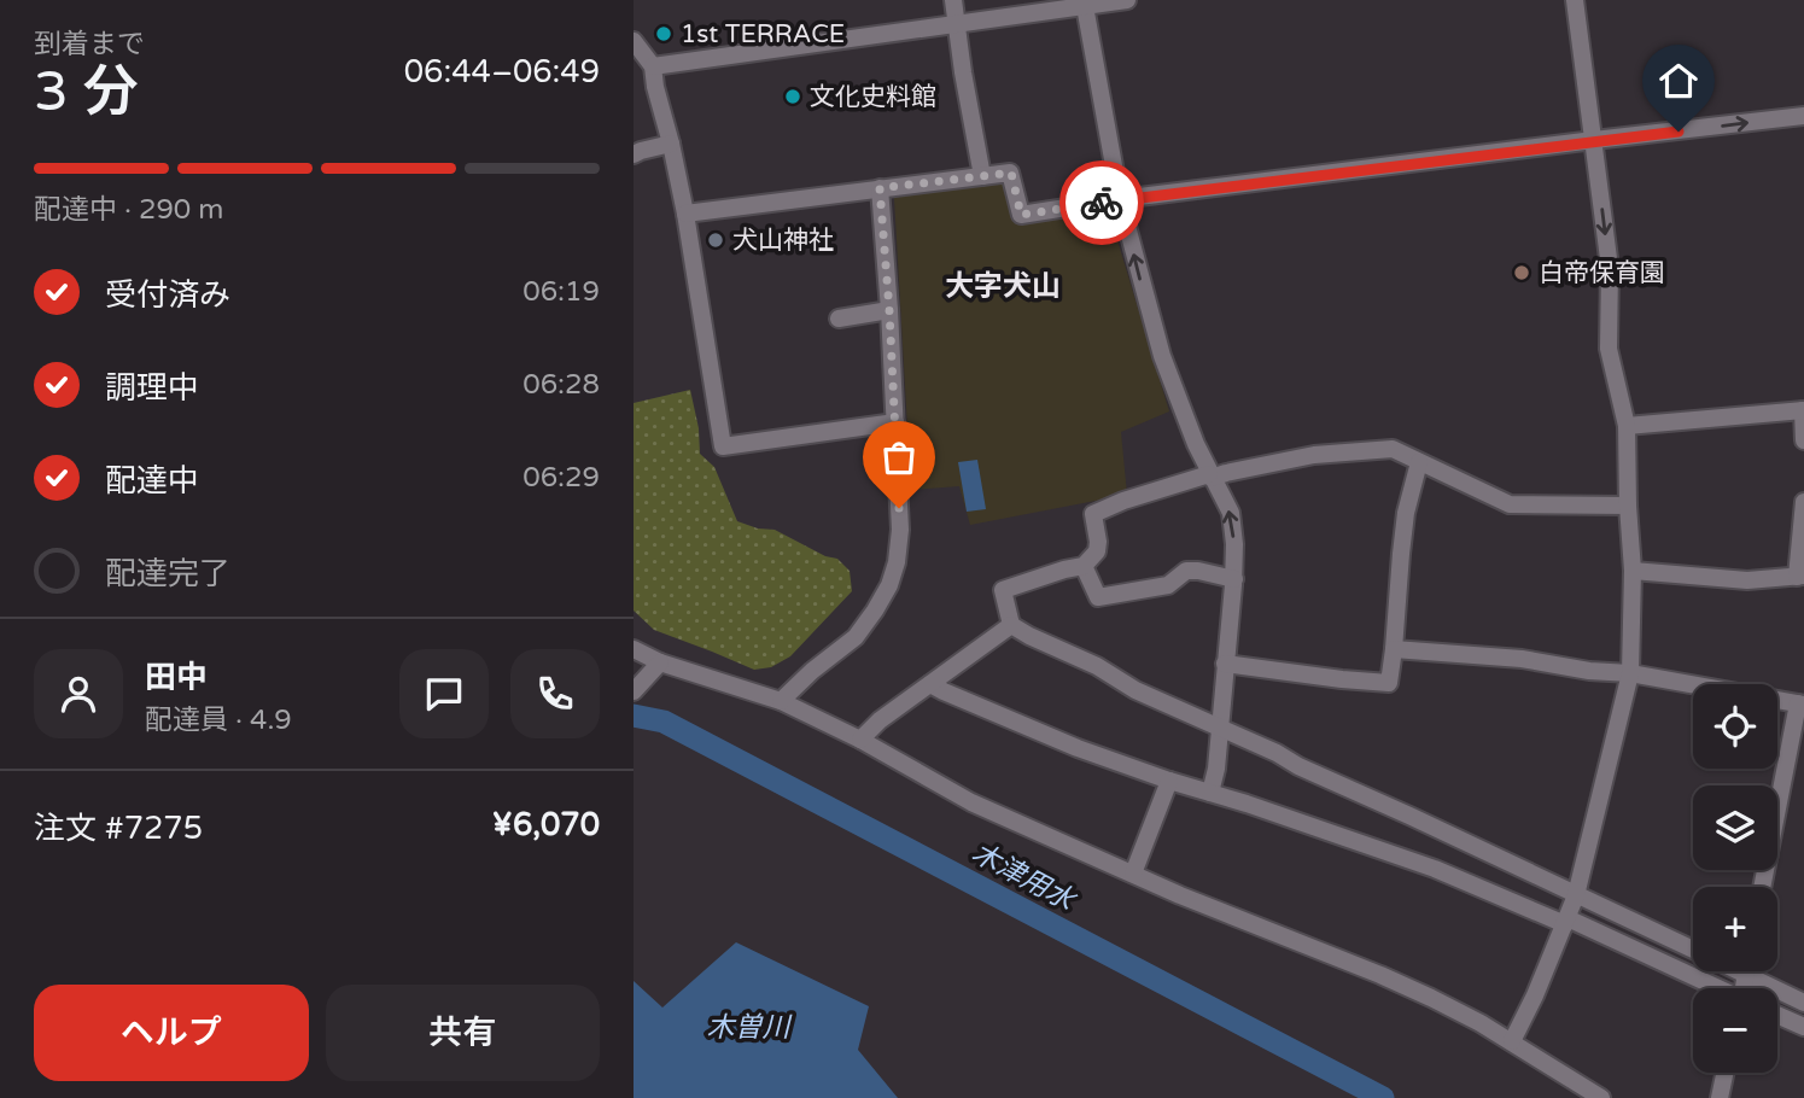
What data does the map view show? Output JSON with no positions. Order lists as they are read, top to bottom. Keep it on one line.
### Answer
{"districts":["大字犬山"],"water":["木津用水","木曽川"],"places":["1st TERRACE","文化史料館","犬山神社","白帝保育園"],"page":{"heading":["3 分","到着まで","06:44–06:49"],"panel":["田中","配達員 · 4.9","注文 #7275","¥6,070"],"bar":"配達中 · 290 m","list":[["受付済み","06:19"],["調理中","06:28"],["配達中","06:29"],"配達完了"],"map_buttons":["+","−"],"buttons":["ヘルプ","共有"]}}
